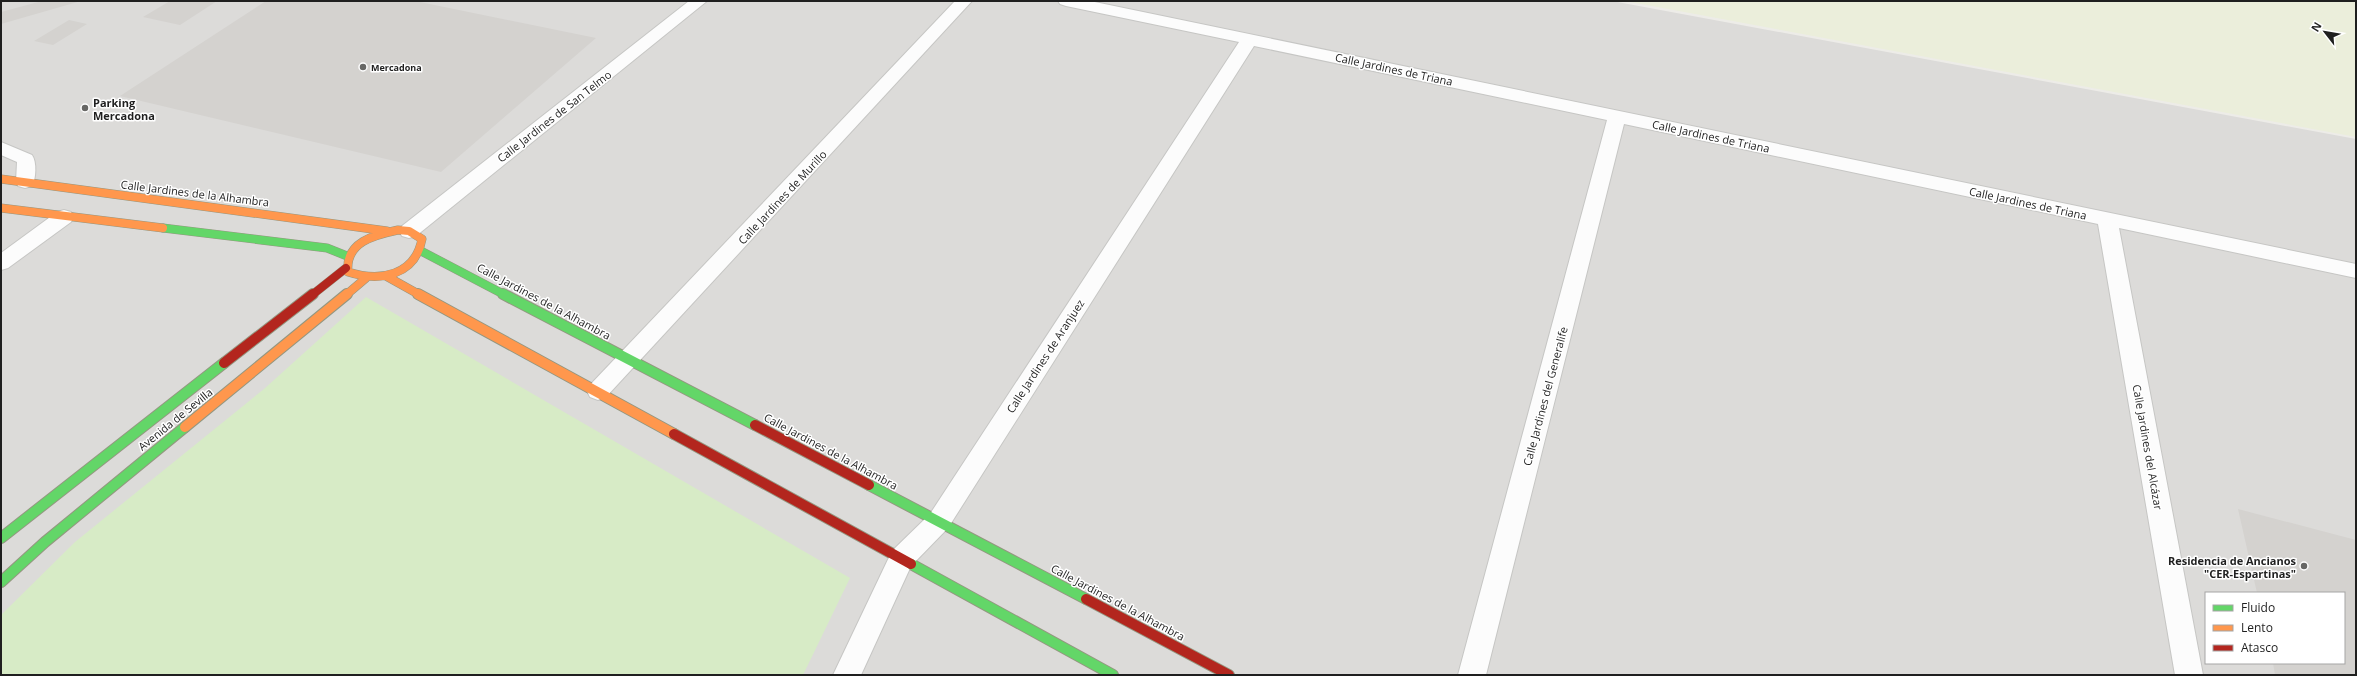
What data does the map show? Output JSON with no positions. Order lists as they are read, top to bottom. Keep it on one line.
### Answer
{"streets":{"street":["Calle Jardines de Triana","Calle Jardines de San Telmo","Calle Jardines de la Alhambra","Calle Jardines de Murillo","Calle Jardines de Aranjuez","Calle Jardines del Generalife","Avenida de Sevilla","Calle Jardines del Alcázar"]},"crossings":[["Calle Jardines de Triana","Calle Jardines de Aranjuez"],["Calle Jardines de Triana","Calle Jardines del Generalife"],["Calle Jardines de Triana","Calle Jardines del Alcázar"],["Calle Jardines de la Alhambra","Calle Jardines de Murillo"],["Calle Jardines de la Alhambra","Calle Jardines de Aranjuez"]],"places":["Mercadona","Parking Mercadona","Residencia de Ancianos \"CER-Espartinas\""],"legend":["Fluido","Lento","Atasco"],"north":"top left"}
